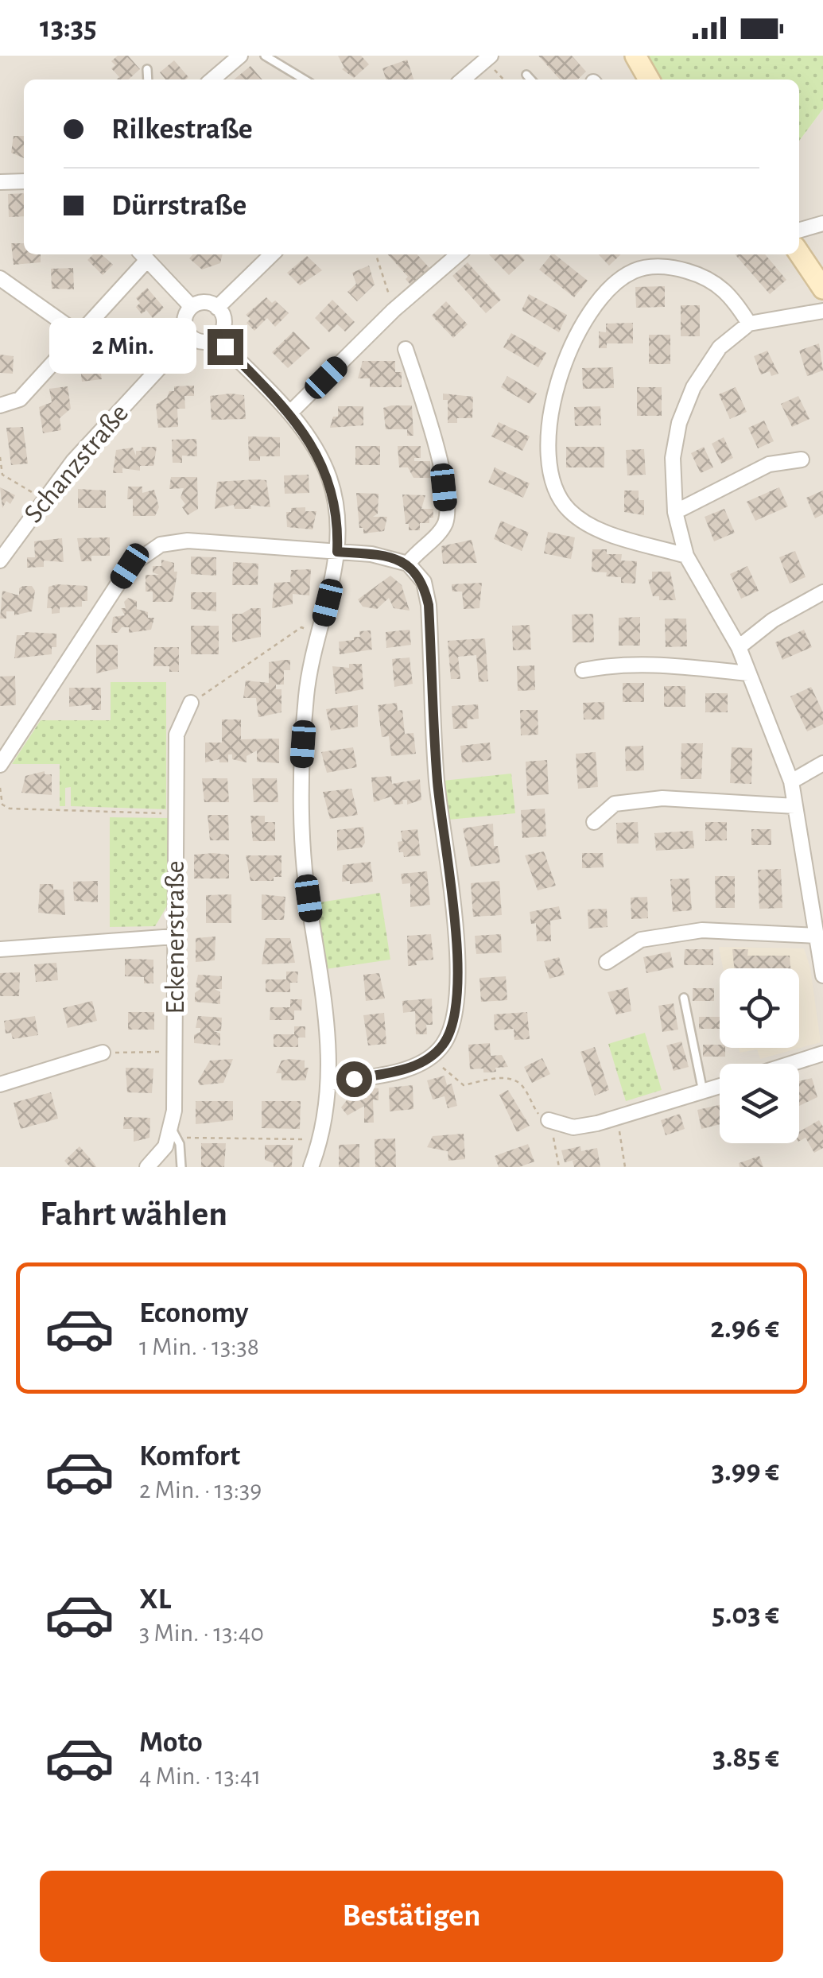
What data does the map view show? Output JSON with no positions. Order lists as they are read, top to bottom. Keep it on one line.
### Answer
{"streets":{"street":["Schanzstraße","Eckenerstraße"]},"page":{"status":"13:35","banner":["Rilkestraße","Dürrstraße"],"bubble":"2 Min.","heading":"Fahrt wählen","list":[{"name":"Economy","note":"1 Min. · 13:38","value":"2.96 €"},{"name":"Komfort","note":"2 Min. · 13:39","value":"3.99 €"},{"name":"XL","note":"3 Min. · 13:40","value":"5.03 €"},{"name":"Moto","note":"4 Min. · 13:41","value":"3.85 €"}],"buttons":"Bestätigen"}}
